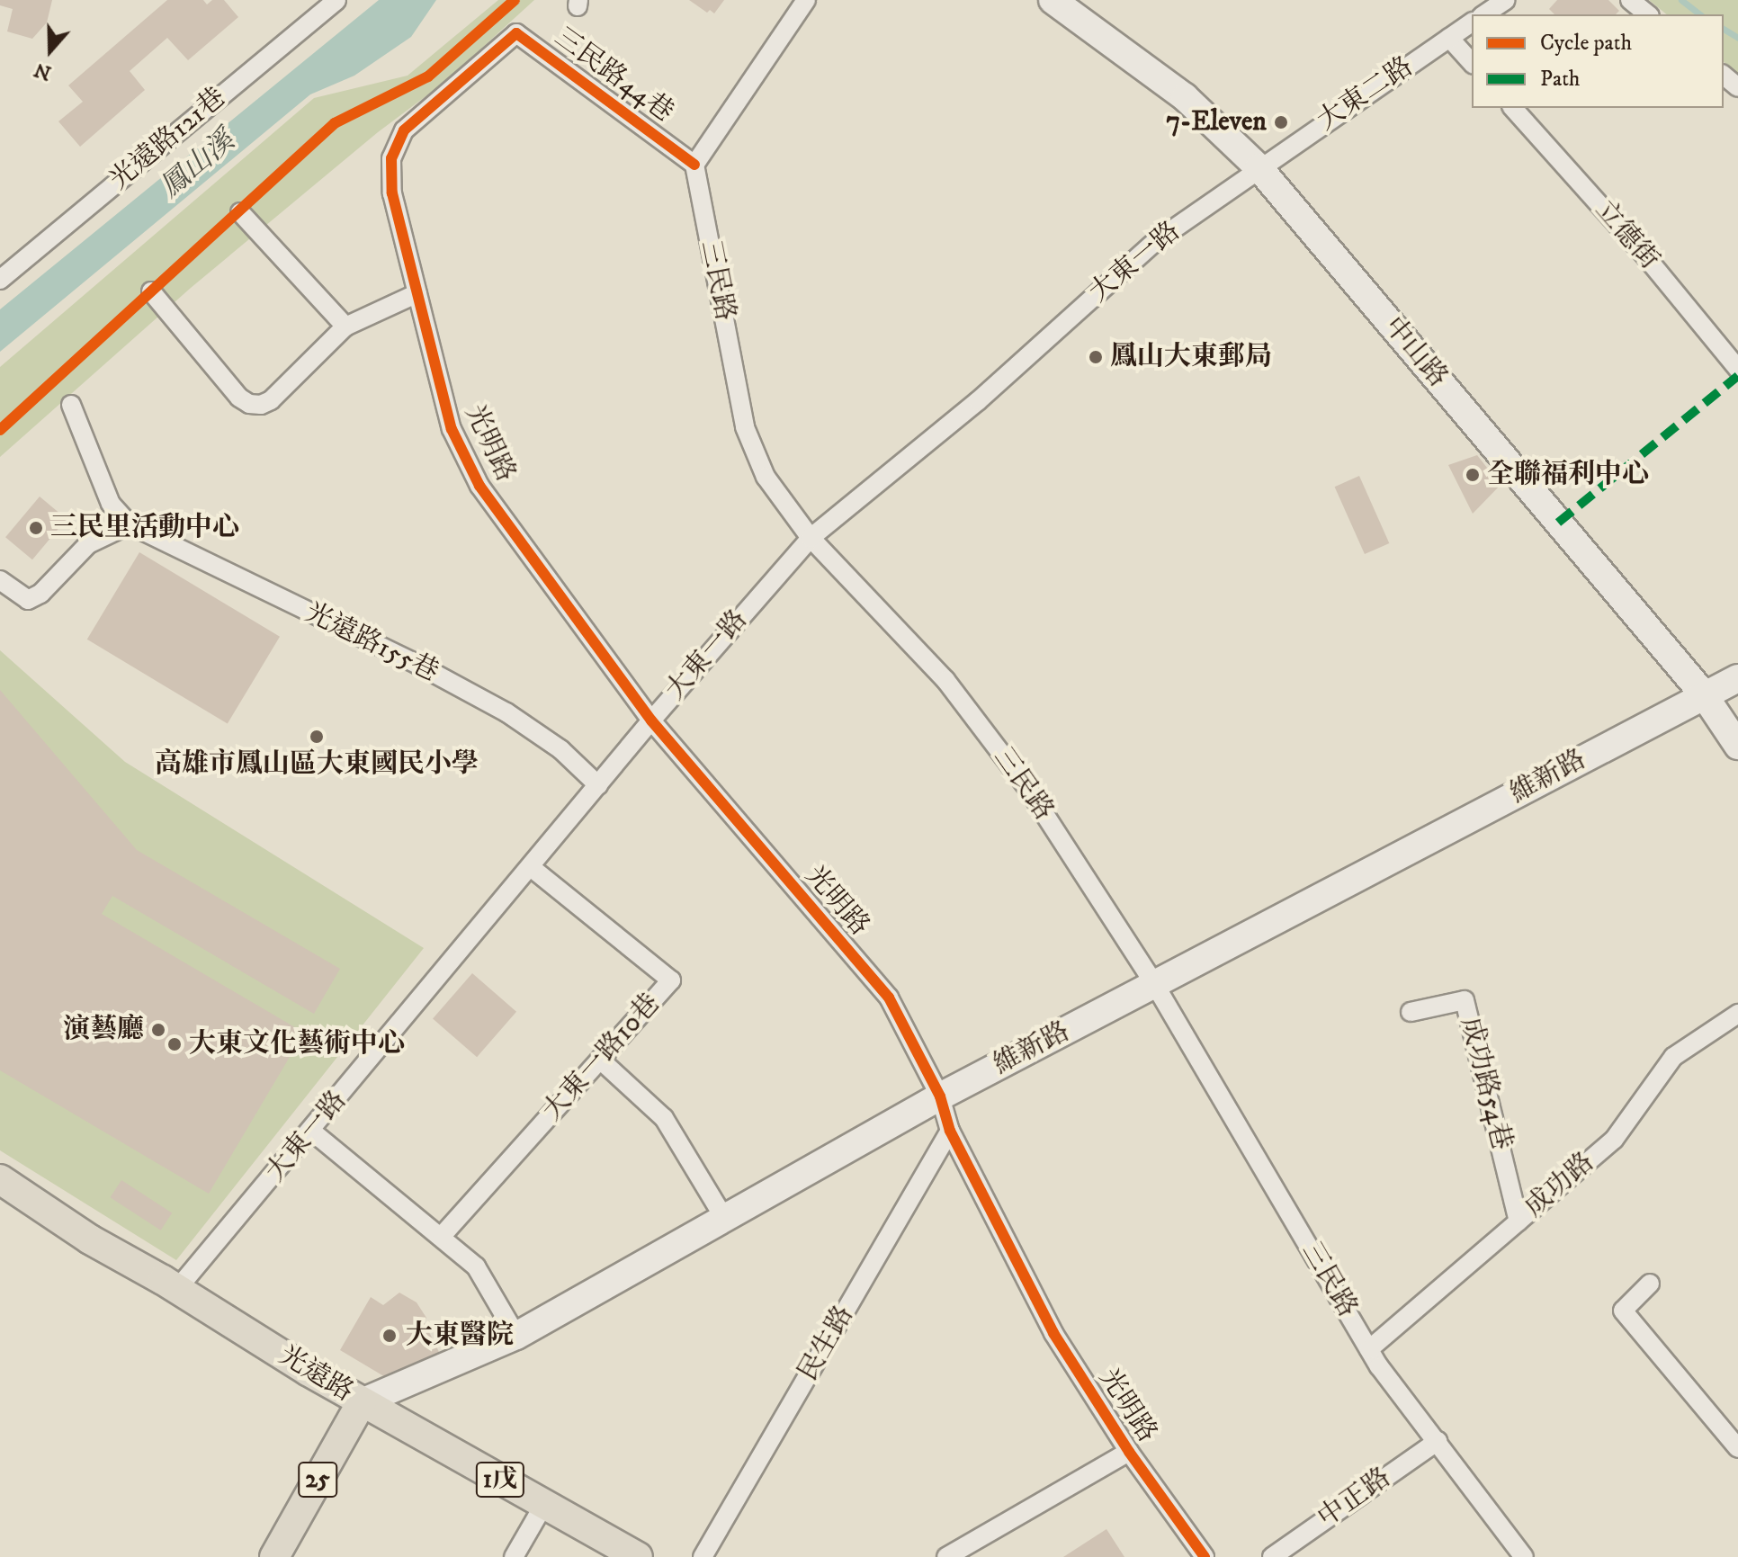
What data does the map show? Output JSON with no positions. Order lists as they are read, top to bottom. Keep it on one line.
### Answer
{"streets":{"main road":["中山路","維新路","光遠路","25","1戊"],"street":["三民路44巷","大東二路","光遠路121巷","立德街","大東一路","三民路","光明路","光遠路155巷","大東一路10巷","成功路54巷","成功路","民生路","中正路"]},"crossings":[["三民路44巷","三民路"],["三民路44巷","光明路"],["大東二路","大東一路"],["大東二路","中山路"],["大東一路","三民路"],["大東一路","中山路"],["大東一路","光明路"],["大東一路","光遠路155巷"],["大東一路","大東一路10巷"],["大東一路","光遠路"],["三民路","維新路"],["三民路","成功路"],["三民路","中正路"],["中山路","維新路"],["光明路","維新路"],["光明路","民生路"],["維新路","光遠路"],["維新路","25"],["成功路54巷","成功路"],["光遠路","25"]],"water":["鳳山溪"],"places":["7-Eleven","鳳山大東郵局","全聯福利中心","三民里活動中心","高雄市鳳山區大東國民小學","演藝廳","大東文化藝術中心","大東醫院"],"legend":["Cycle path","Path"],"north":"bottom"}
